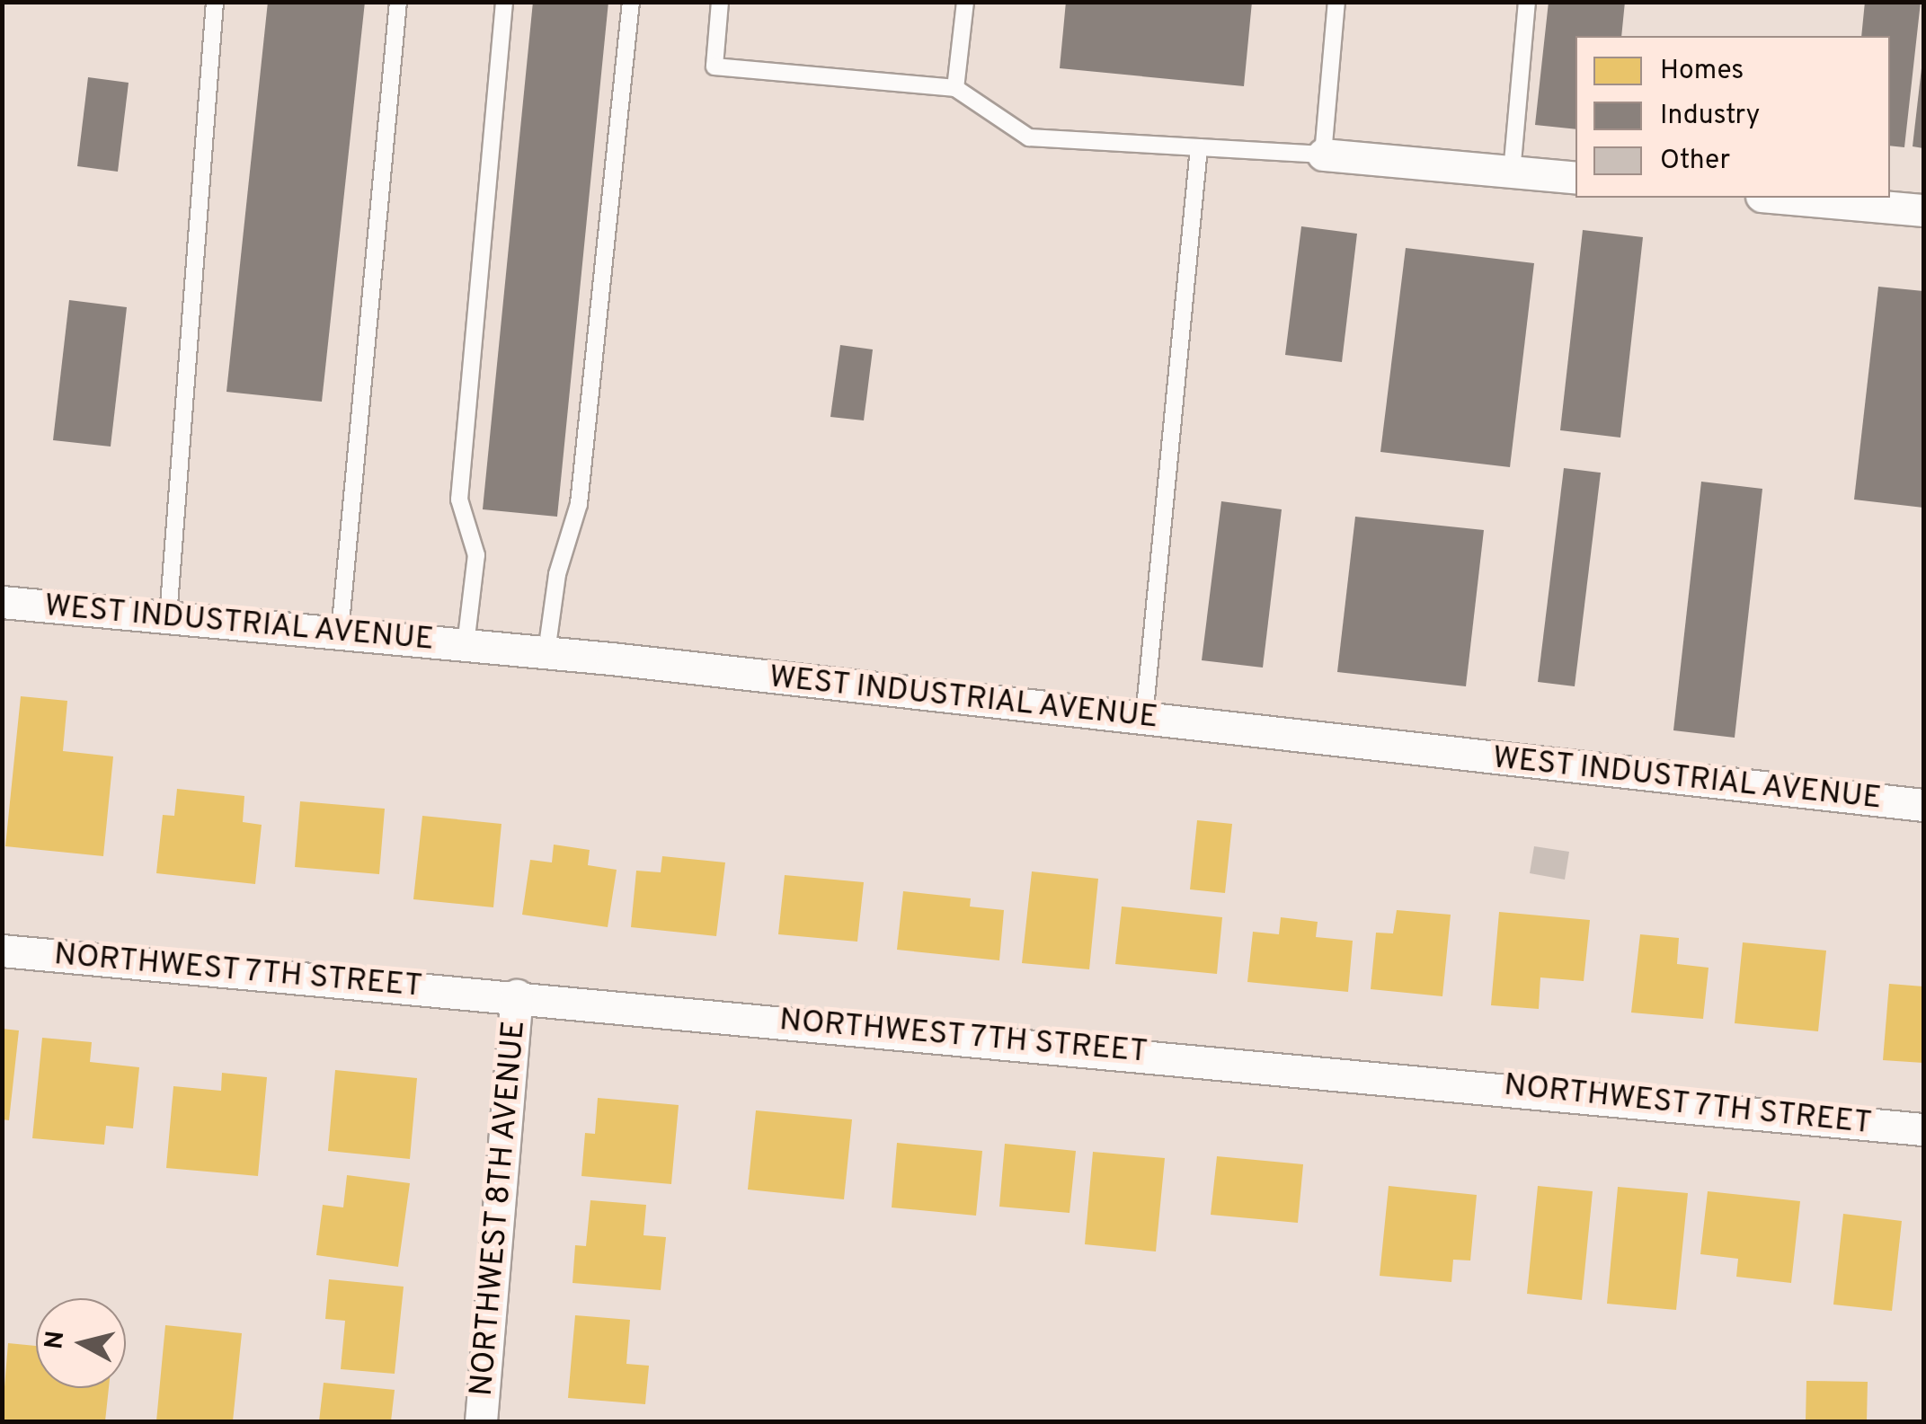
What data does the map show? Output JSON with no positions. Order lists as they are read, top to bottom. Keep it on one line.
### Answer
{"streets":{"street":["WEST INDUSTRIAL AVENUE","NORTHWEST 7TH STREET","NORTHWEST 8TH AVENUE"]},"crossings":[["NORTHWEST 7TH STREET","NORTHWEST 8TH AVENUE"]],"legend":["Homes","Industry","Other"],"north":"left"}
